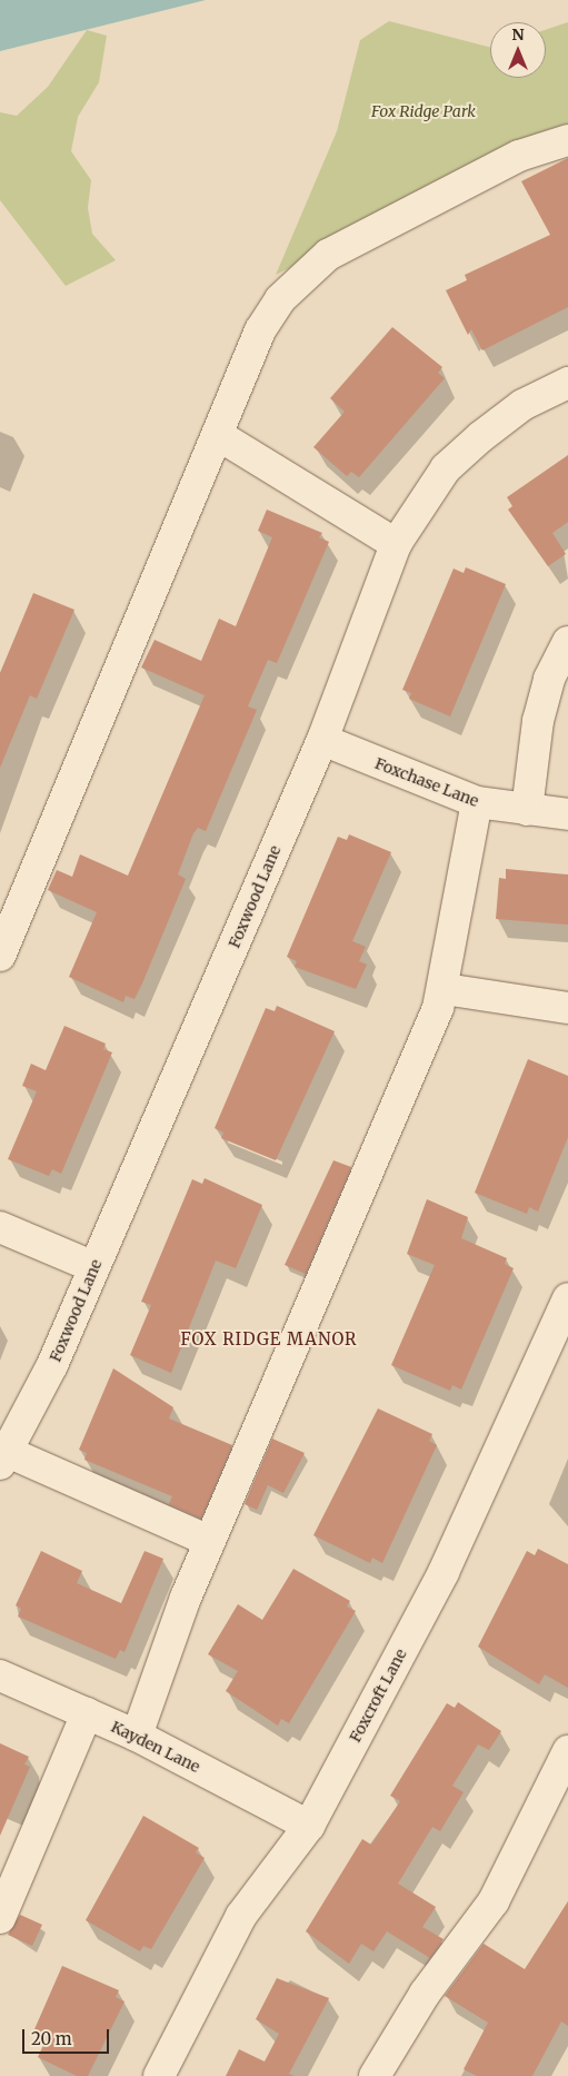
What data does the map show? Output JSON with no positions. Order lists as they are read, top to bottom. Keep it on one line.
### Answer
{"streets":{"street":["Foxchase Lane","Foxwood Lane","Foxcroft Lane","Kayden Lane"]},"crossings":[["Foxchase Lane","Foxwood Lane"],["Foxcroft Lane","Kayden Lane"]],"districts":["FOX RIDGE MANOR"],"parks":["Fox Ridge Park"],"scale_bar":"20 m","north":"top"}
